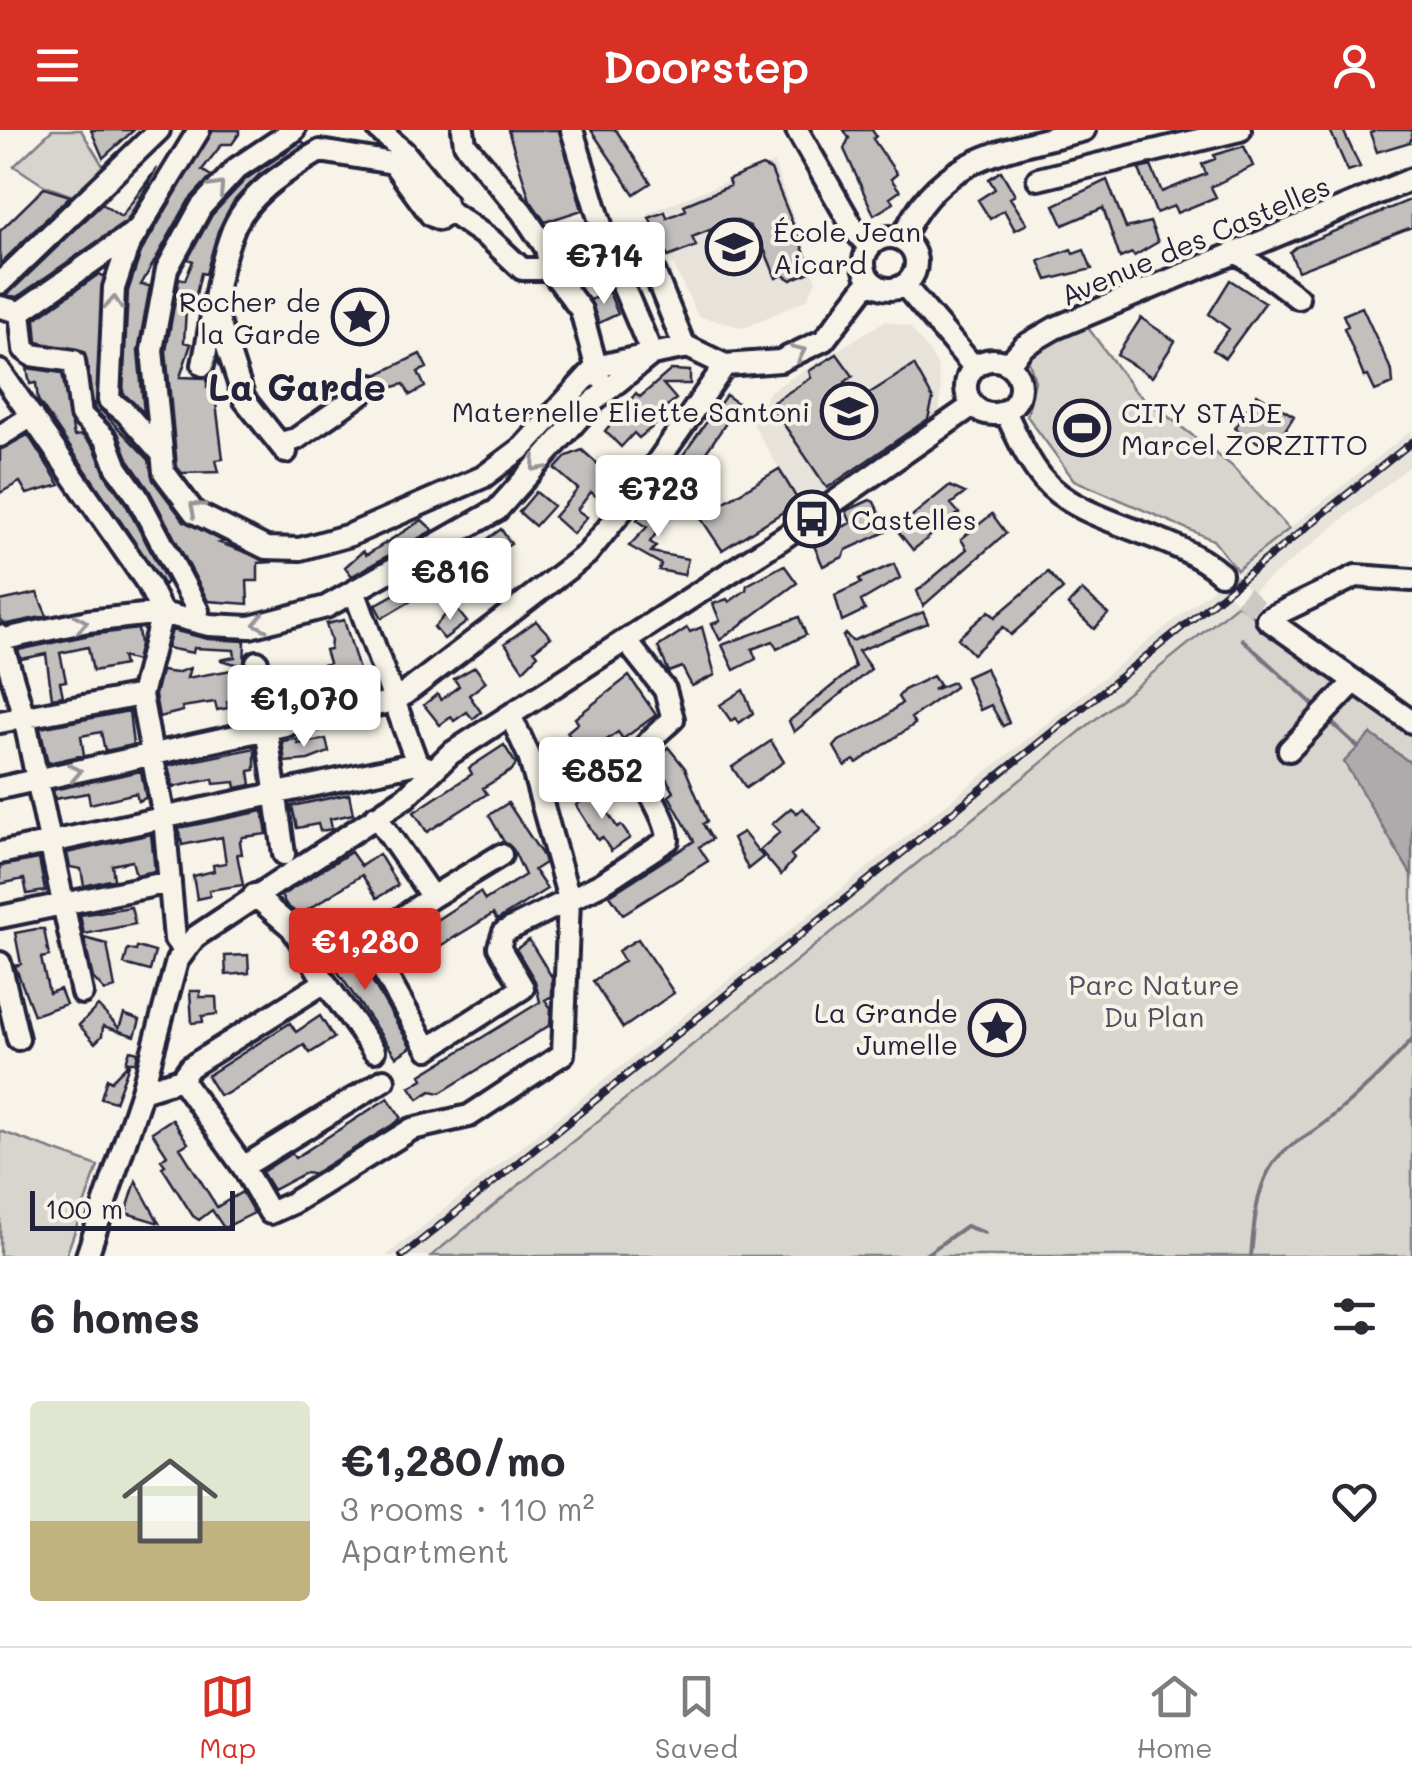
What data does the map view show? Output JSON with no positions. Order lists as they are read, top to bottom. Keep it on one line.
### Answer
{"streets":{"street":["Avenue des Castelles"]},"districts":["La Garde"],"parks":["Parc Nature Du Plan"],"places":{"school or university":["École Jean Aicard","Maternelle Eliette Santoni"],"place":["Rocher de la Garde","La Grande Jumelle"],"sports":["CITY STADE Marcel ZORZITTO"],"bus stop":["Castelles"]},"scale_bar":"100 m","page":{"header":"Doorstep","price":["€714","€723","€816","€1,070","€852","€1,280"],"scale":"100 m","heading":"6 homes","list":[{"name":"€1,280/mo","note":"3 rooms · 110 m² · Apartment"}],"tabs":["Map","Saved","Home"]}}
